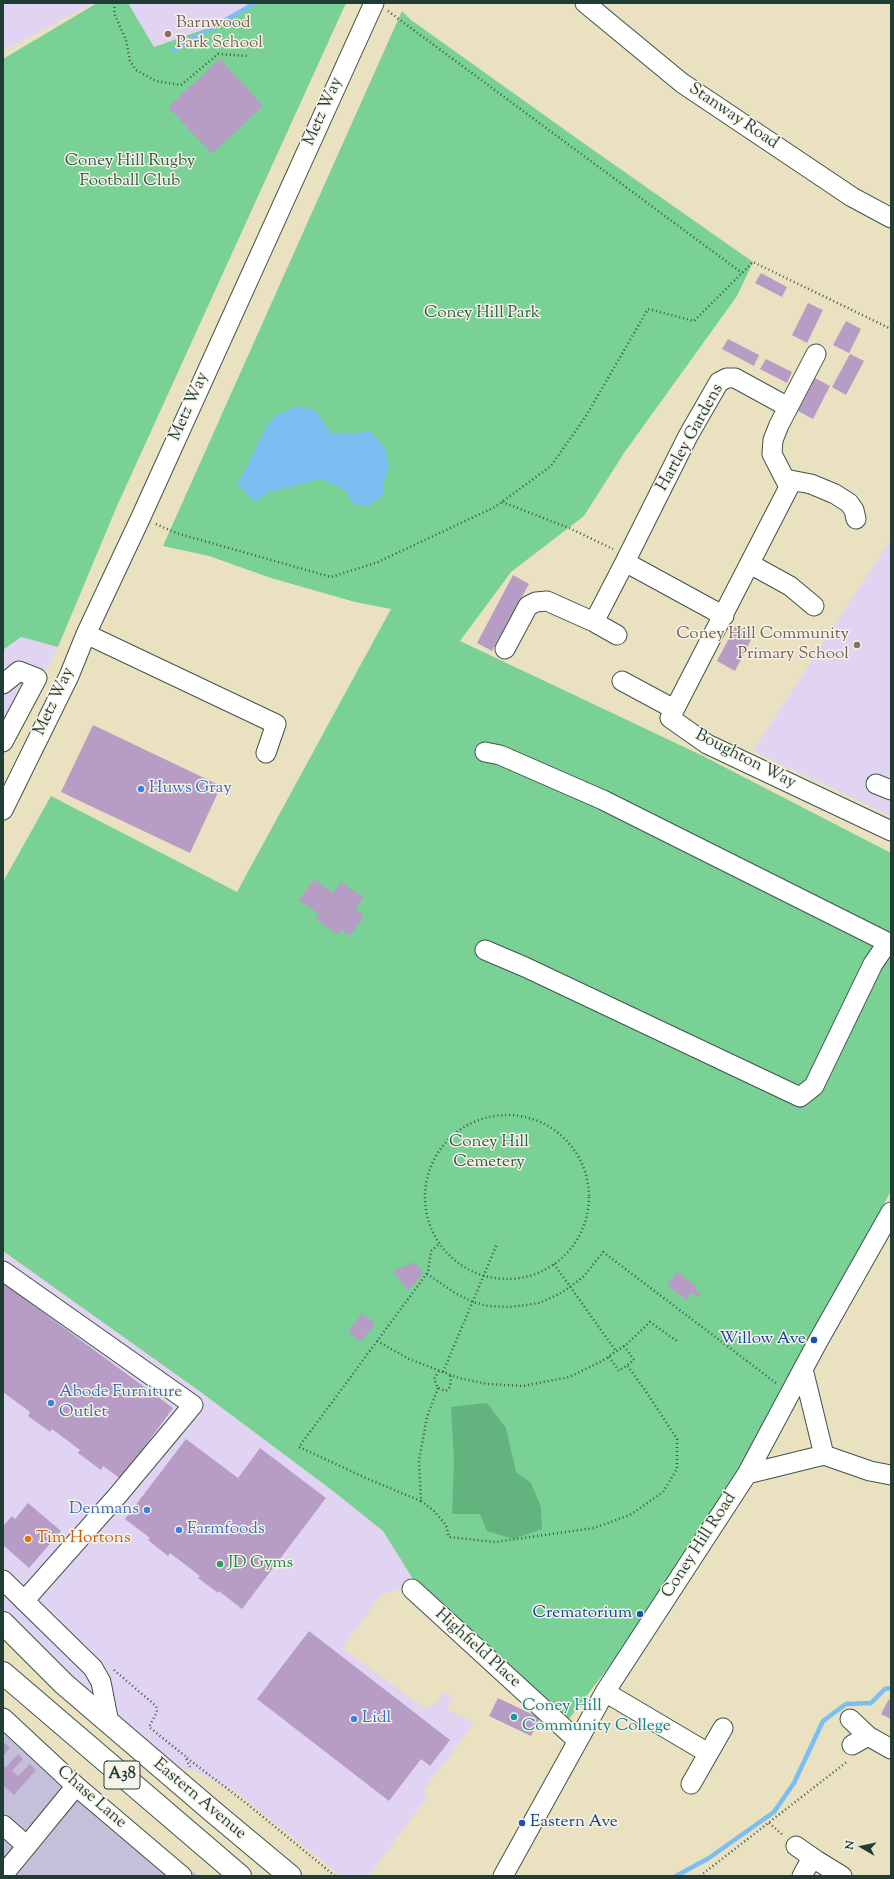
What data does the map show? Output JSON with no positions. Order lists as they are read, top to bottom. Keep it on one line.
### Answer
{"streets":{"highway":["A38","Eastern Avenue"],"street":["Metz Way","Stanway Road","Hartley Gardens","Boughton Way","Coney Hill Road","Highfield Place","Chase Lane"]},"crossings":[["Coney Hill Road","Highfield Place"]],"parks":["Coney Hill Rugby Football Club","Coney Hill Park","Coney Hill Cemetery"],"places":["Barnwood Park School","Coney Hill Community Primary School","Huws Gray","Willow Ave","Abode Furniture Outlet","Denmans","Farmfoods","Tim Hortons","JD Gyms","Crematorium","Coney Hill Community College","Lidl","Eastern Ave"],"north":"left"}
